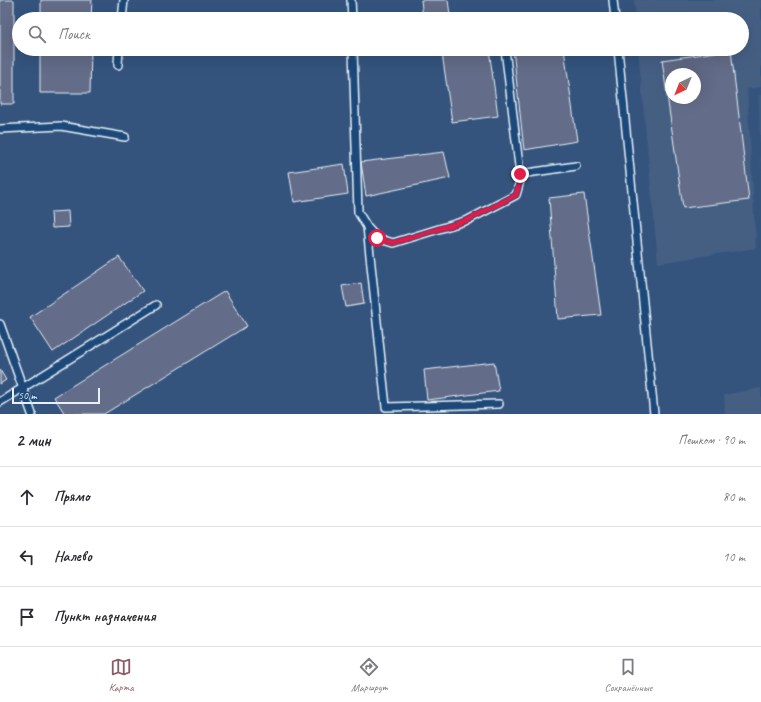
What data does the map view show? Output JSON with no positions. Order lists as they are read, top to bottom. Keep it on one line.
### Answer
{"scale_bar":"50 m","north":"bottom left","page":{"search":"Поиск","scale":"50 m","heading":["2 мин","Пешком · 90 m"],"list":[["Прямо","80 m"],["Налево","10 m"],"Пункт назначения"],"nav":["Карта","Маршрут","Сохранённые"]}}
